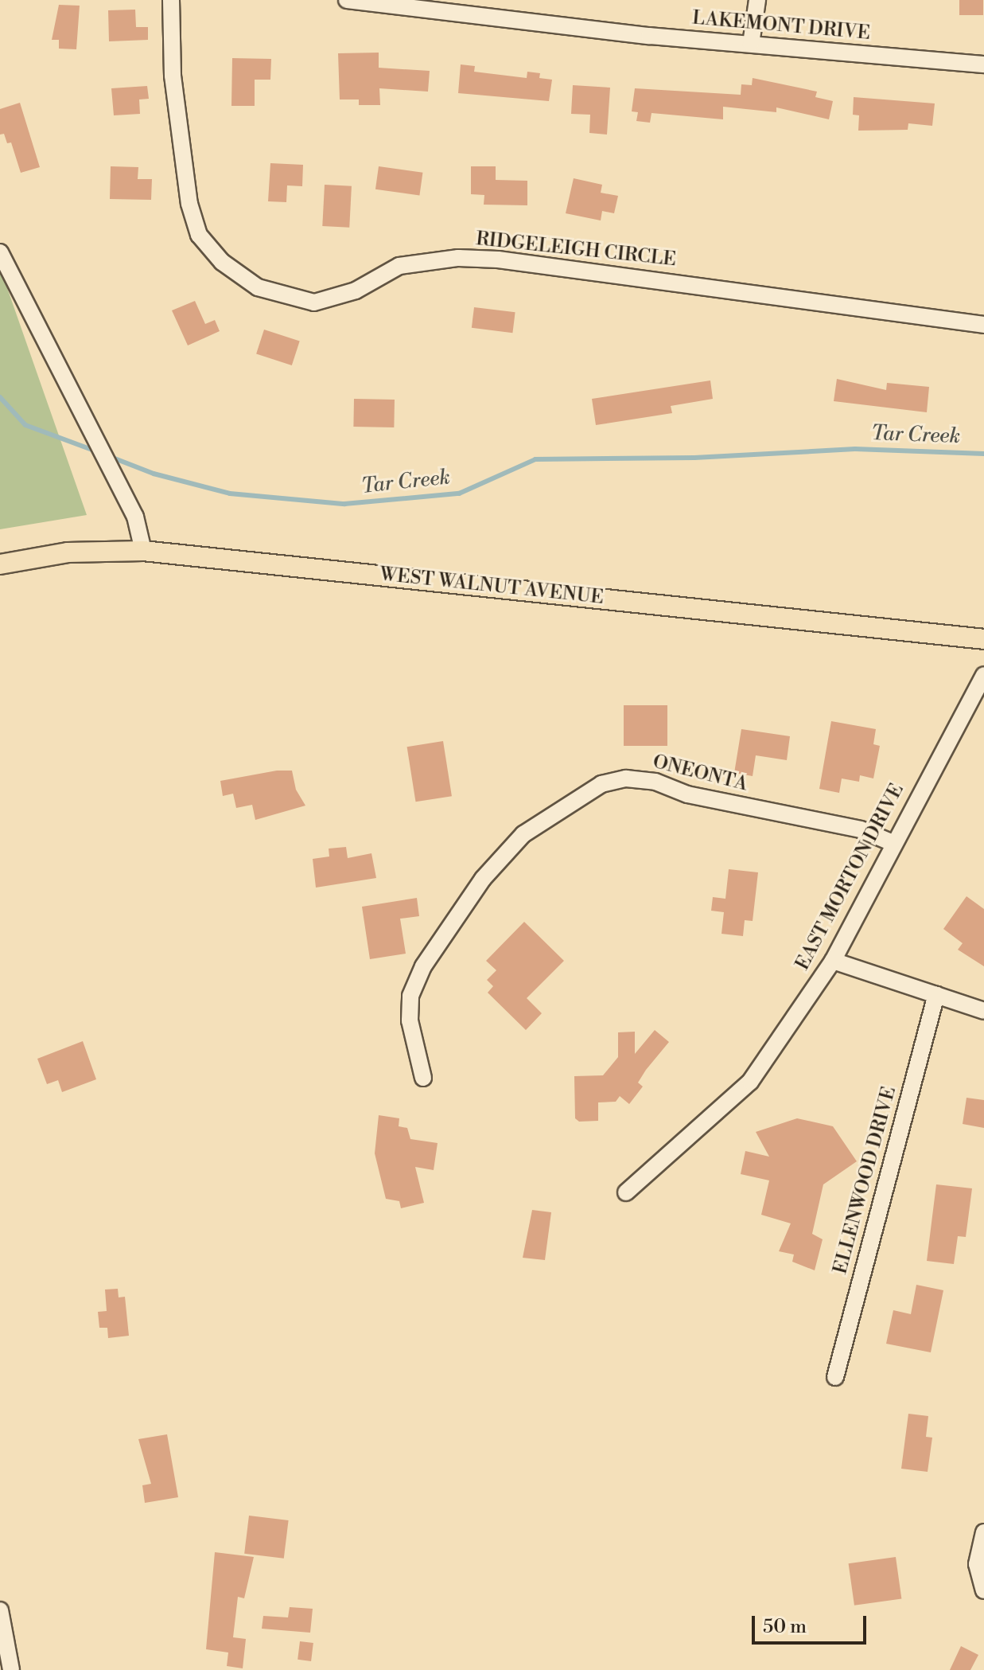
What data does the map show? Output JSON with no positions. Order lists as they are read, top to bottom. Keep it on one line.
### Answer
{"streets":{"main road":["WEST WALNUT AVENUE"],"street":["LAKEMONT DRIVE","RIDGELEIGH CIRCLE","ONEONTA","EAST MORTON DRIVE","ELLENWOOD DRIVE"]},"crossings":[["ONEONTA","EAST MORTON DRIVE"]],"water":["Tar Creek"],"scale_bar":"50 m"}
